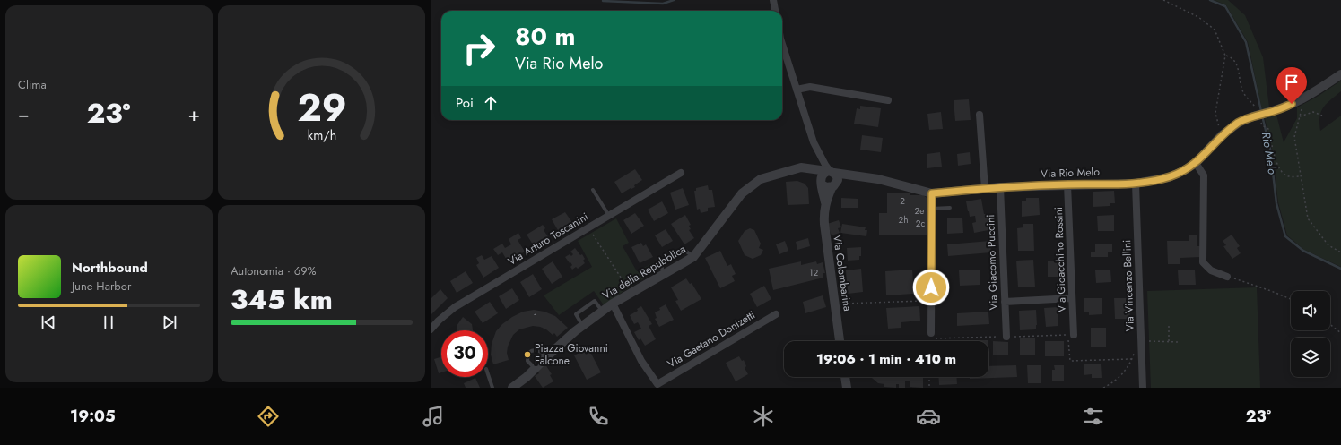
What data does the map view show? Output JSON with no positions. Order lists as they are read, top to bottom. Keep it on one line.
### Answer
{"streets":{"street":["Via Rio Melo","Via Arturo Toscanini","Via Gioacchino Rossini","Via Giacomo Puccini","Via della Repubblica","Via Colombarina","Via Vincenzo Bellini","Via Gaetano Donizetti"]},"crossings":[["Via Rio Melo","Via Gioacchino Rossini"],["Via Rio Melo","Via Giacomo Puccini"],["Via Rio Melo","Via della Repubblica"],["Via Rio Melo","Via Colombarina"],["Via Rio Melo","Via Vincenzo Bellini"],["Via della Repubblica","Via Colombarina"],["Via della Repubblica","Via Gaetano Donizetti"]],"water":["Rio Melo"],"places":["Piazza Giovanni Falcone"],"house_numbers":["2","2e","2h","2c","12","1"],"page":{"tile":["Clima",["Autonomia · 69%","345 km"]],"turn":["80 m","Via Rio Melo"],"then":"Poi","heat":["−","23°","+"],"song":["Northbound","June Harbor"],"limit":"30","trip":"19:06 · 1 min · 410 m","tabs":["19:05","23°"],"gauge":["29","km/h"]}}
